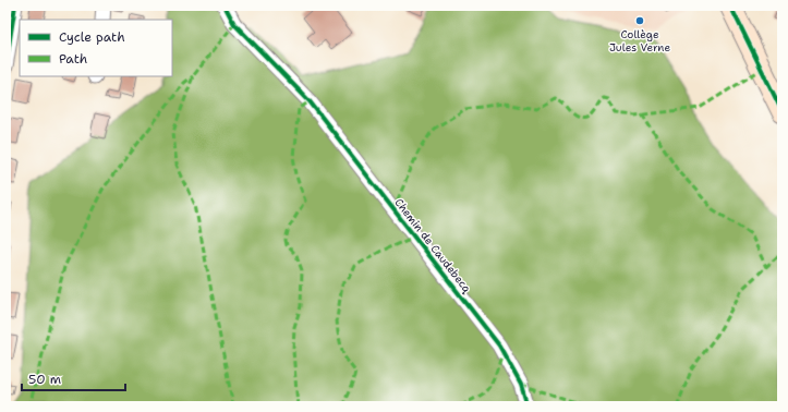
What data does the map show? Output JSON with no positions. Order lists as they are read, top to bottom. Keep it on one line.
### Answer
{"streets":{"street":["Chemin de Caudebecq"]},"places":["Collège Jules Verne"],"legend":["Cycle path","Path"],"scale_bar":"50 m"}
